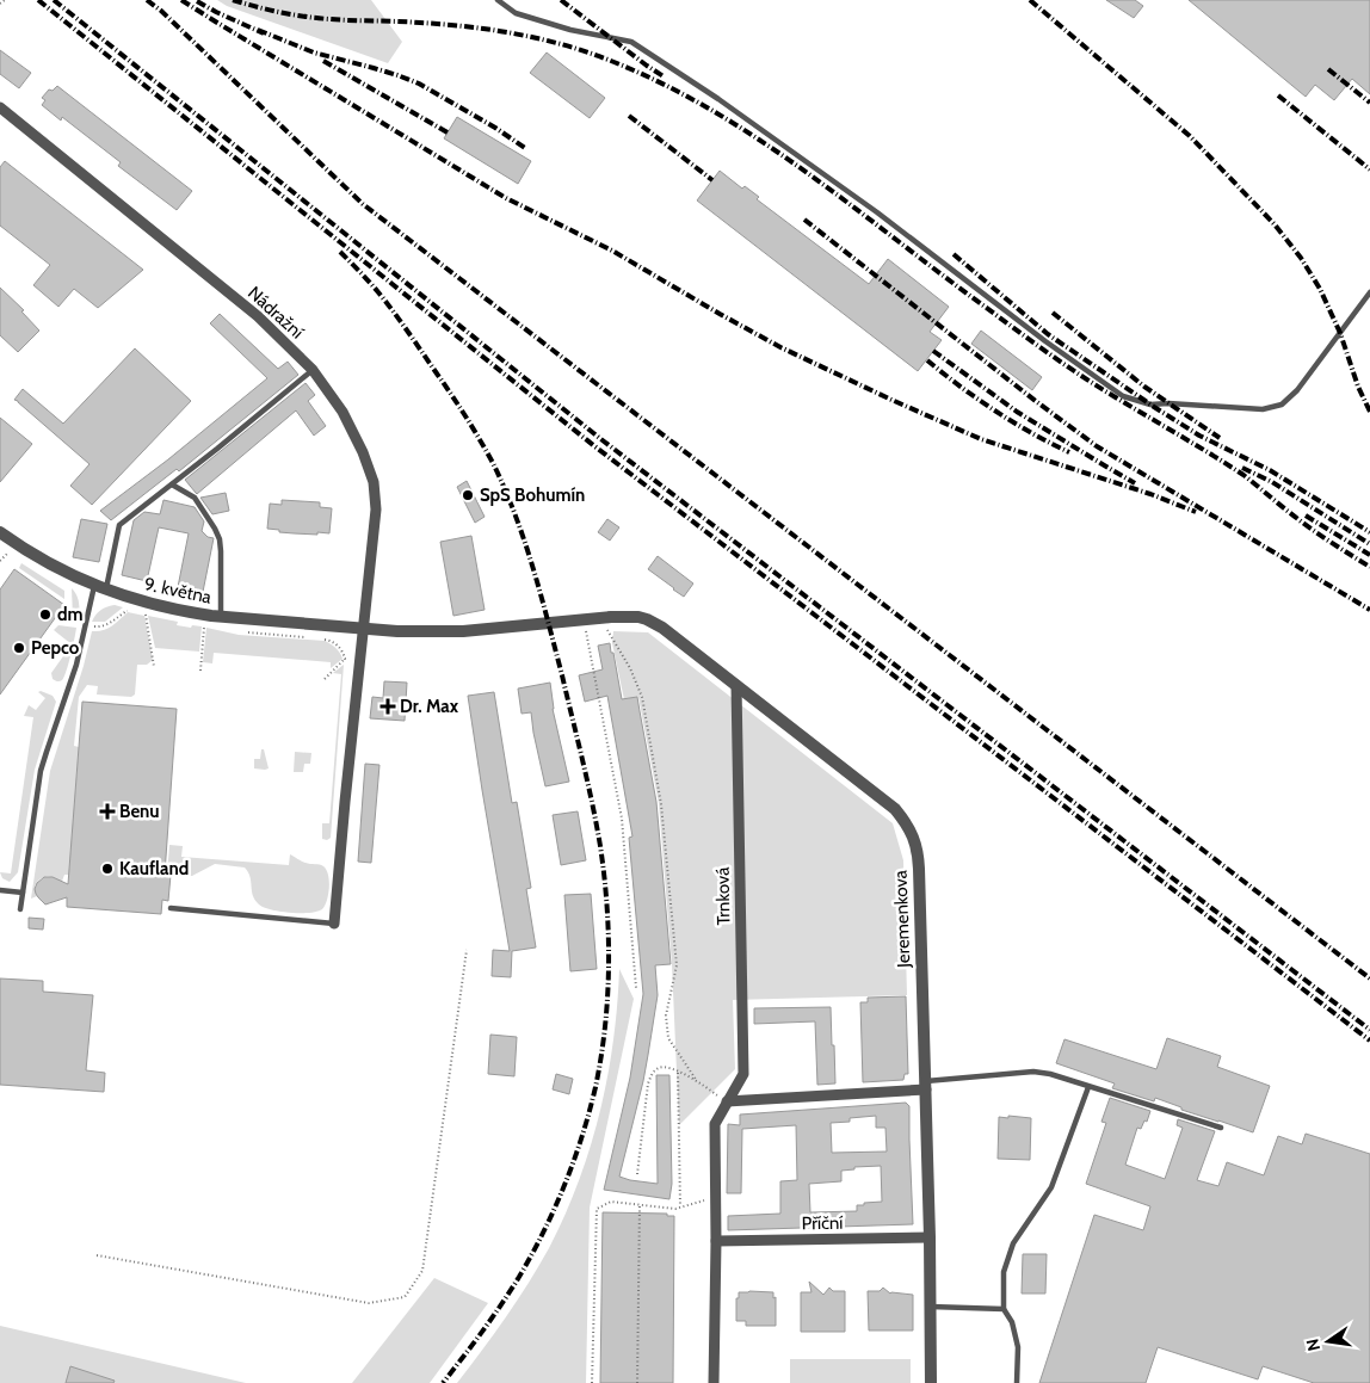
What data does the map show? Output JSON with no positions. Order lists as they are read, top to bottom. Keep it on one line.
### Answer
{"streets":{"street":["Nádražní","9. května","Trnková","Jeremenkova","Příční"]},"crossings":[["Nádražní","9. května"],["9. května","Jeremenkova"],["Trnková","Jeremenkova"],["Trnková","Příční"],["Jeremenkova","Příční"]],"places":{"other":["SpS Bohumín","dm","Pepco","Kaufland"],"health":["Dr. Max","Benu"]},"north":"left"}
